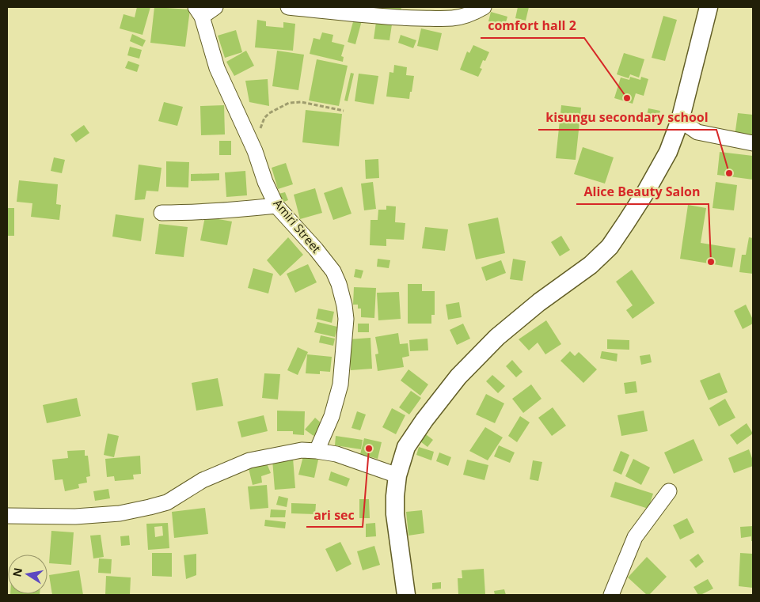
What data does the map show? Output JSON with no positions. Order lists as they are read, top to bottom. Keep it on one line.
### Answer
{"streets":{"street":["Amiri Street"]},"places":["comfort hall 2","kisungu secondary school","Alice Beauty Salon","ari sec"],"north":"left"}
